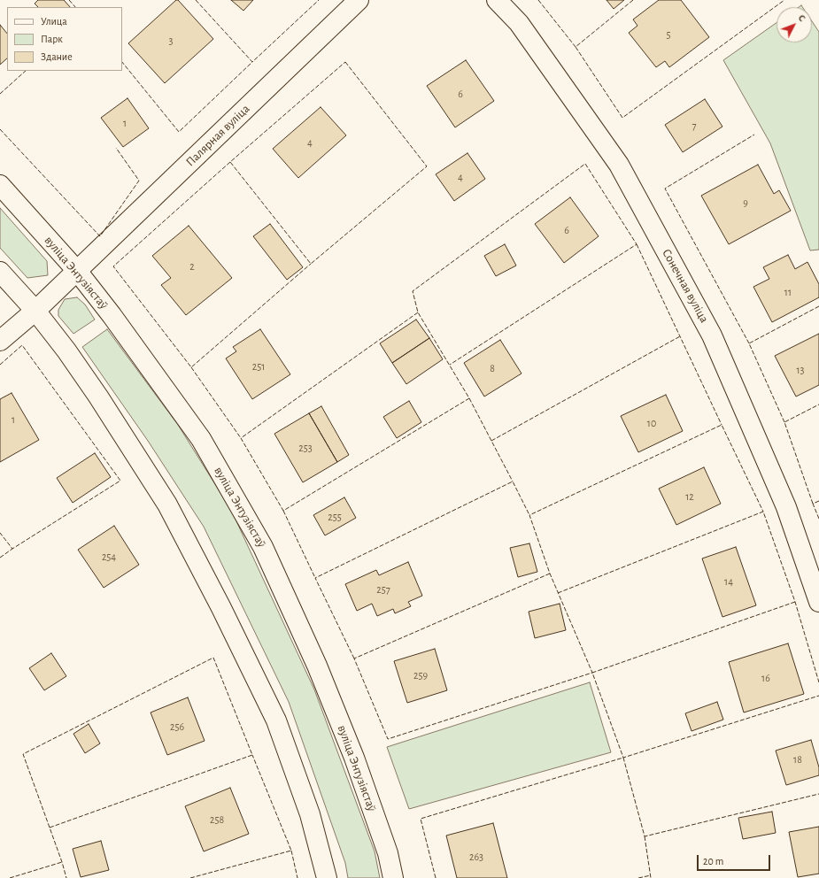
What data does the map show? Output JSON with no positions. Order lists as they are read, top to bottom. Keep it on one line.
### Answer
{"streets":{"street":["Палярная вуліца","вуліца Энтузіястаў","Сонечная вуліца"]},"crossings":[["Палярная вуліца","вуліца Энтузіястаў"]],"house_numbers":["5","3","6","1","7","4","4","9","6","2","11","251","8","13","1","10","253","12","255","254","14","257","259","16","256","18","258","263"],"legend":["Улица","Парк","Здание"],"scale_bar":"20 m","north":"top right"}
